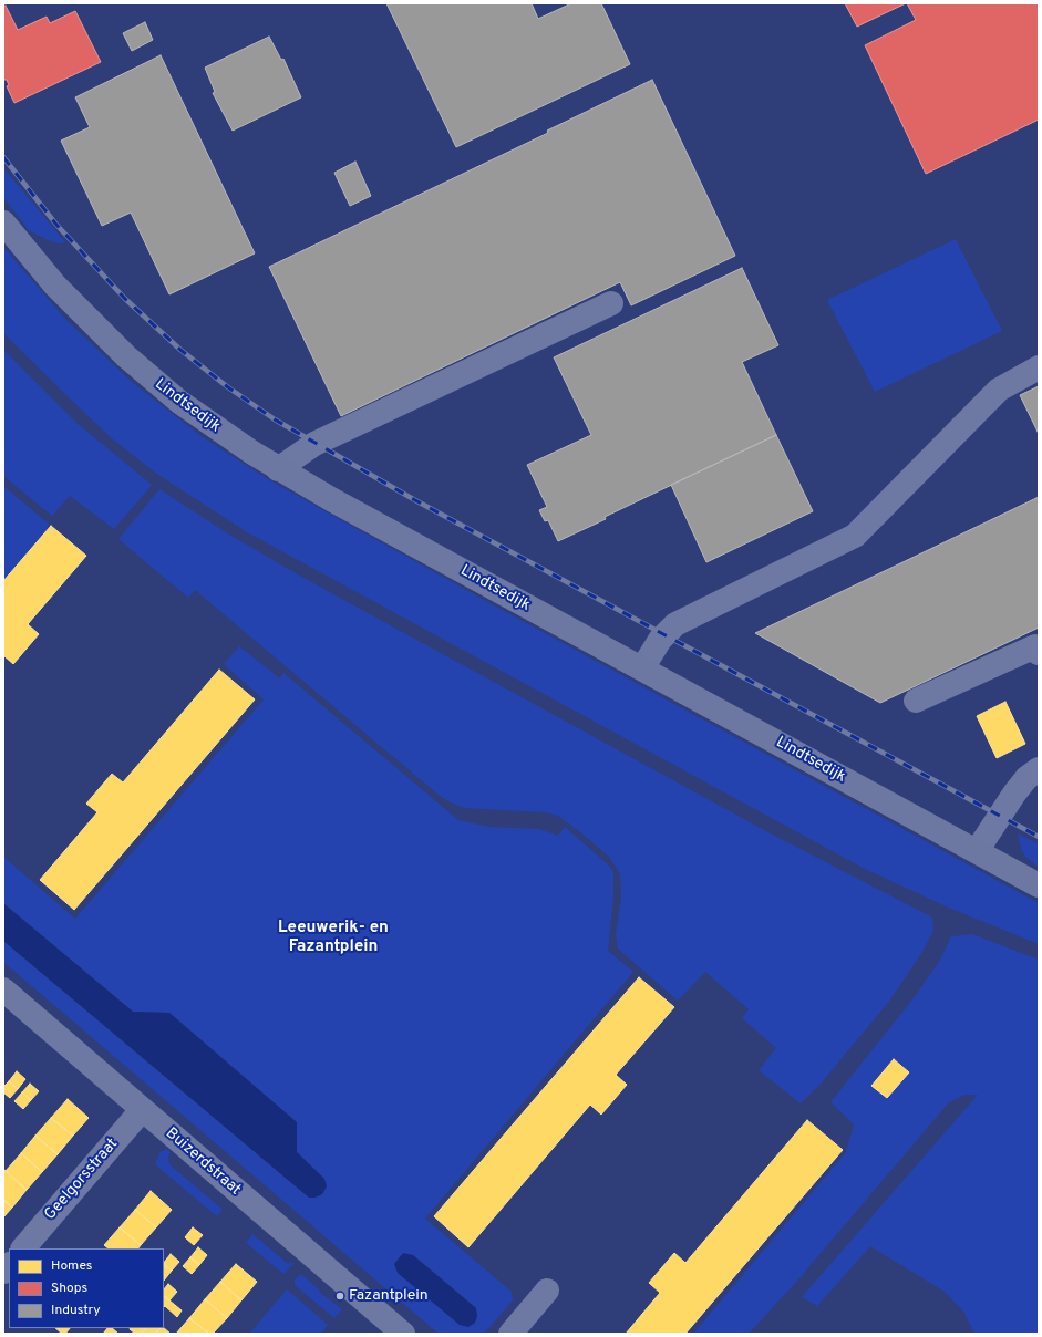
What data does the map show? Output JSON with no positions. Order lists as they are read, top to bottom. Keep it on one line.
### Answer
{"streets":{"main road":["Lindtsedijk"],"street":["Buizerdstraat","Geelgorsstraat"]},"crossings":[["Buizerdstraat","Geelgorsstraat"]],"districts":["Leeuwerik- en Fazantplein"],"places":["Fazantplein"],"legend":["Homes","Shops","Industry"]}
